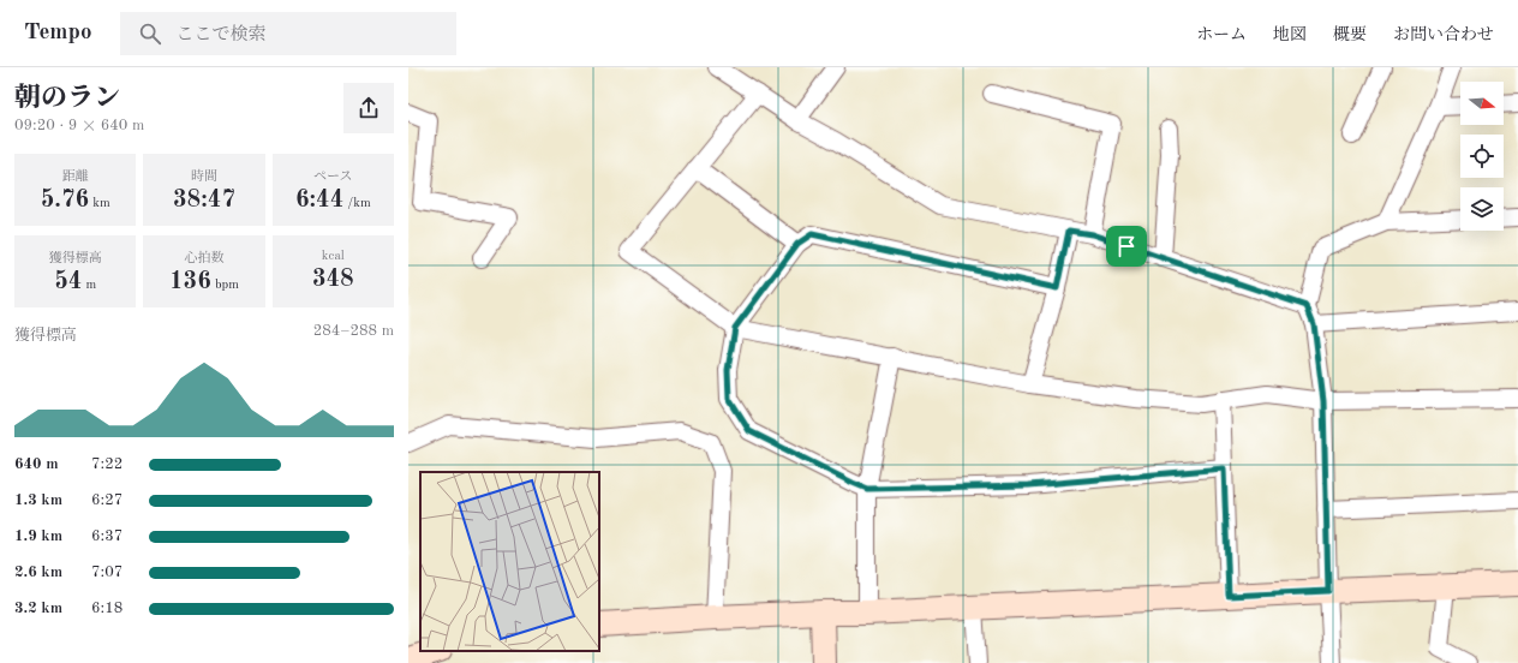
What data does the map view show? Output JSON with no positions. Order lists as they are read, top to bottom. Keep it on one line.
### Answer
{"north":"right","page":{"header":"Tempo","search":"ここで検索","nav":["ホーム","地図","概要","お問い合わせ"],"heading":["朝のラン","09:20 · 9 × 640 m"],"stats":[["距離","5.76 km"],["時間","38:47"],["ペース","6:44 /km"],["獲得標高","54 m"],["心拍数","136 bpm"],["kcal","348"]],"chart":["獲得標高","284–288 m"],"list":[{"name":"640 m","note":"7:22"},{"name":"1.3 km","note":"6:27"},{"name":"1.9 km","note":"6:37"},{"name":"2.6 km","note":"7:07"},{"name":"3.2 km","note":"6:18"}]}}
